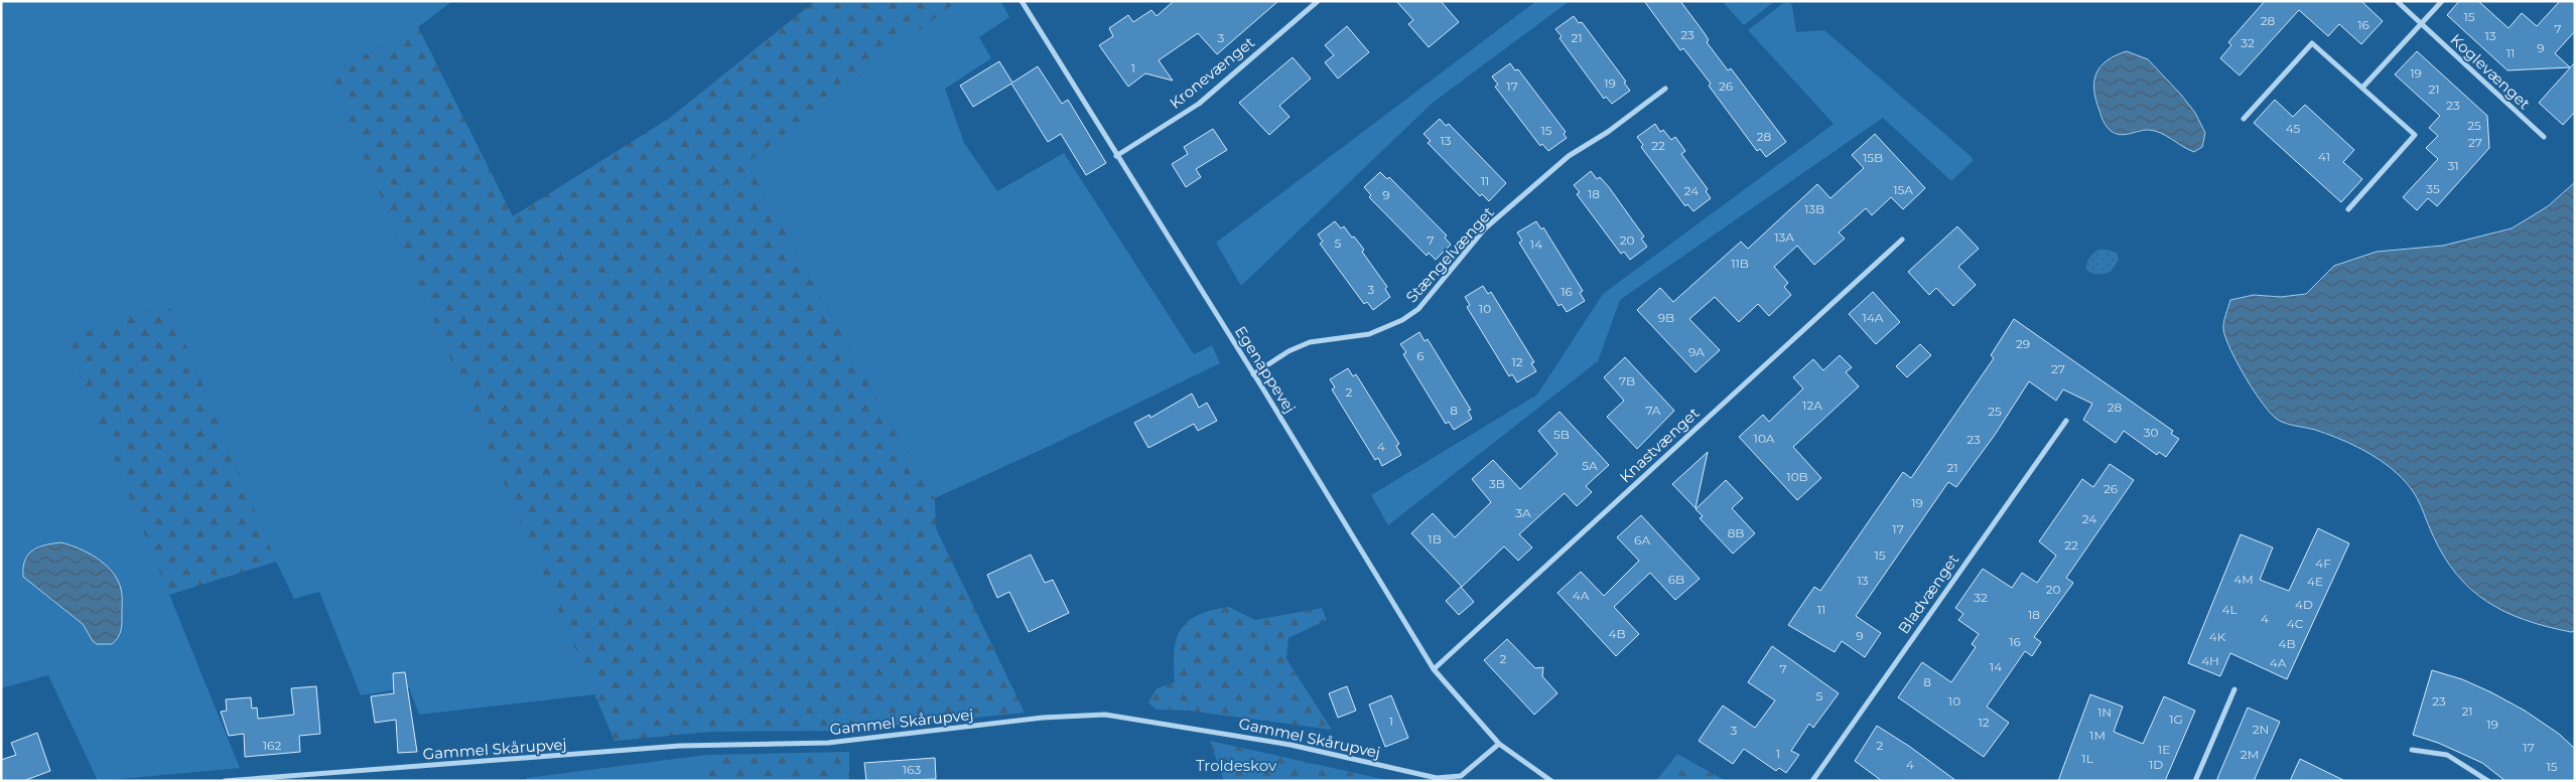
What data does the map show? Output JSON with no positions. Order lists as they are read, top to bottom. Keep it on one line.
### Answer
{"streets":{"street":["Koglevænget","Kronevænget","Stængelvænget","Egenappevej","Knastvænget","Bladvænget","Gammel Skårupvej"]},"crossings":[["Kronevænget","Egenappevej"],["Stængelvænget","Egenappevej"],["Egenappevej","Knastvænget"],["Egenappevej","Gammel Skårupvej"]],"parks":["Troldeskov"],"house_numbers":["15","28","16","7","23","13","3","21","32","9","11","1","19","19","17","26","21","23","25","45","15","28","13","27","22","41","15B","31","11","35","15A","24","18","9","13B","13A","7","20","5","14","11B","3","16","10","9B","14A","29","9A","6","12","27","7B","2","12A","28","8","7A","25","30","5B","10A","23","4","5A","21","10B","3B","26","19","3A","24","17","8B","1B","6A","22","15","4F","6B","4M","13","4E","20","4A","32","4D","11","4L","18","4","4C","4B","9","4K","16","4B","2","4H","4A","14","7","8","5","10","23","21","1N","1G","1","12","19","2N","3","1M","162","2","17","1E","1","2M","1L","4","1D","15","163"]}
